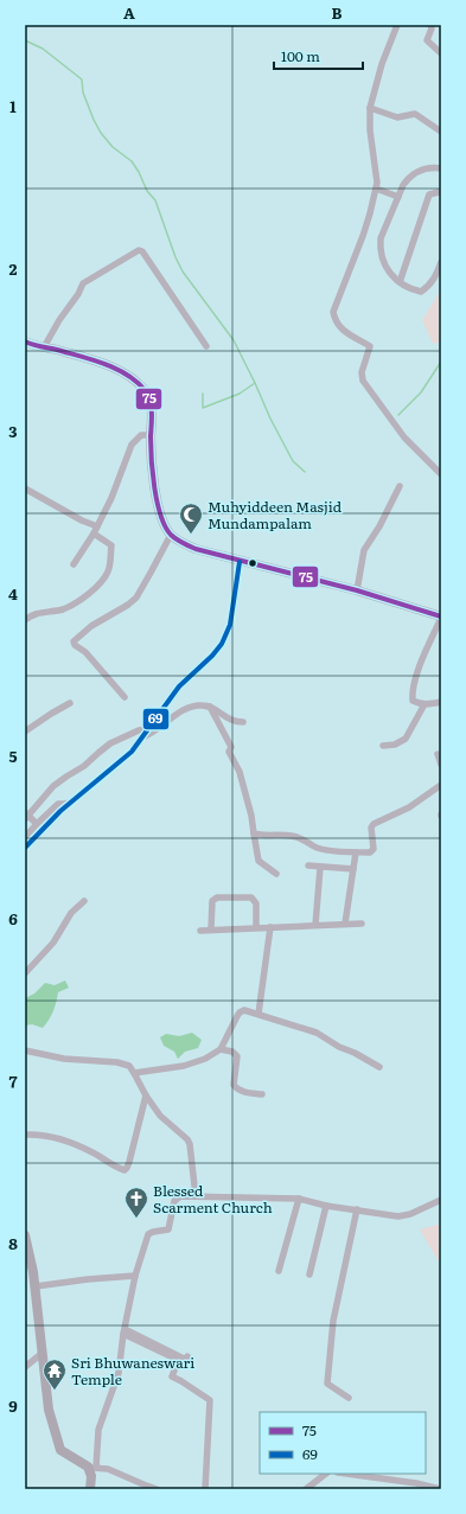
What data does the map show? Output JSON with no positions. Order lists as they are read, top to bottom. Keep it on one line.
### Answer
{"places":{"mosque":["Muhyiddeen Masjid Mundampalam"],"church":["Blessed Scarment Church"],"temple":["Sri Bhuwaneswari Temple"]},"lines":["transit line 75","transit line 69"],"legend":["75","69"],"scale_bar":"100 m","grid":{"columns":["A","B"],"rows":["1","2","3","4","5","6","7","8","9"]}}
